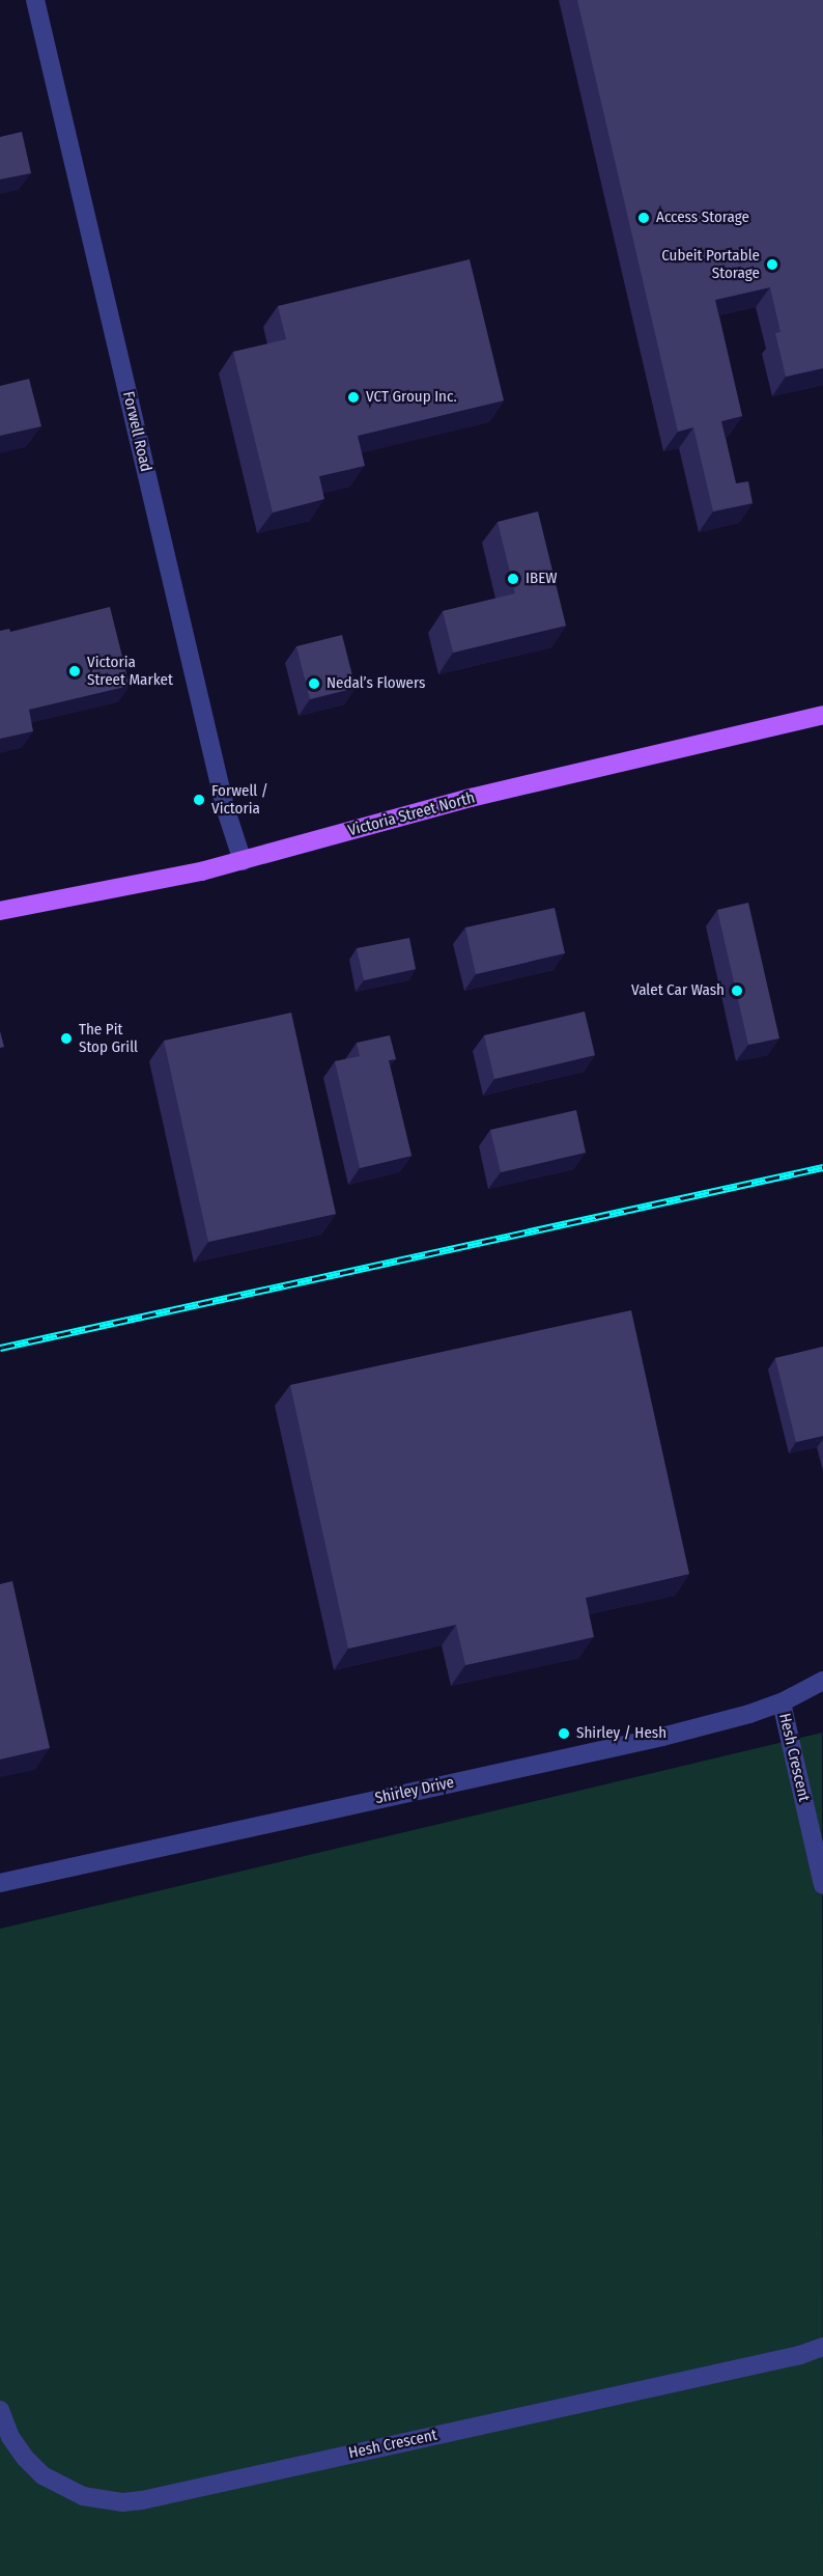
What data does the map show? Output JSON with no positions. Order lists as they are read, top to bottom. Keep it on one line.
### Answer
{"streets":{"main road":["Victoria Street North"],"street":["Forwell Road","Hesh Crescent","Shirley Drive"]},"crossings":[["Forwell Road","Victoria Street North"],["Hesh Crescent","Shirley Drive"]],"places":["Access Storage","Cubeit Portable Storage","VCT Group Inc.","IBEW","Victoria Street Market","Nedal’s Flowers","Forwell / Victoria","Valet Car Wash","The Pit Stop Grill","Shirley / Hesh"]}
